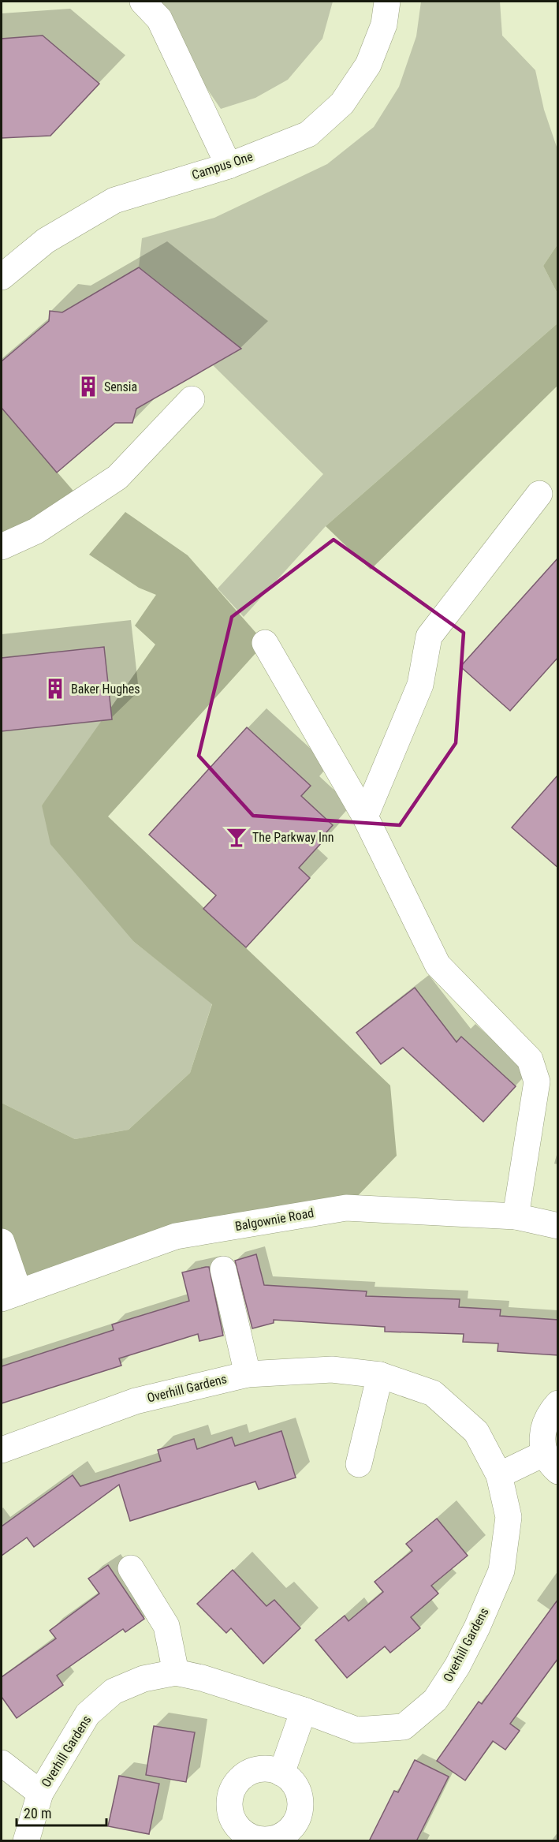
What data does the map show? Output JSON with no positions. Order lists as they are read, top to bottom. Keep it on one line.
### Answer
{"streets":{"street":["Campus One","Balgownie Road","Overhill Gardens"]},"places":{"building":["Sensia","Baker Hughes"],"bar":["The Parkway Inn"]},"scale_bar":"20 m"}
